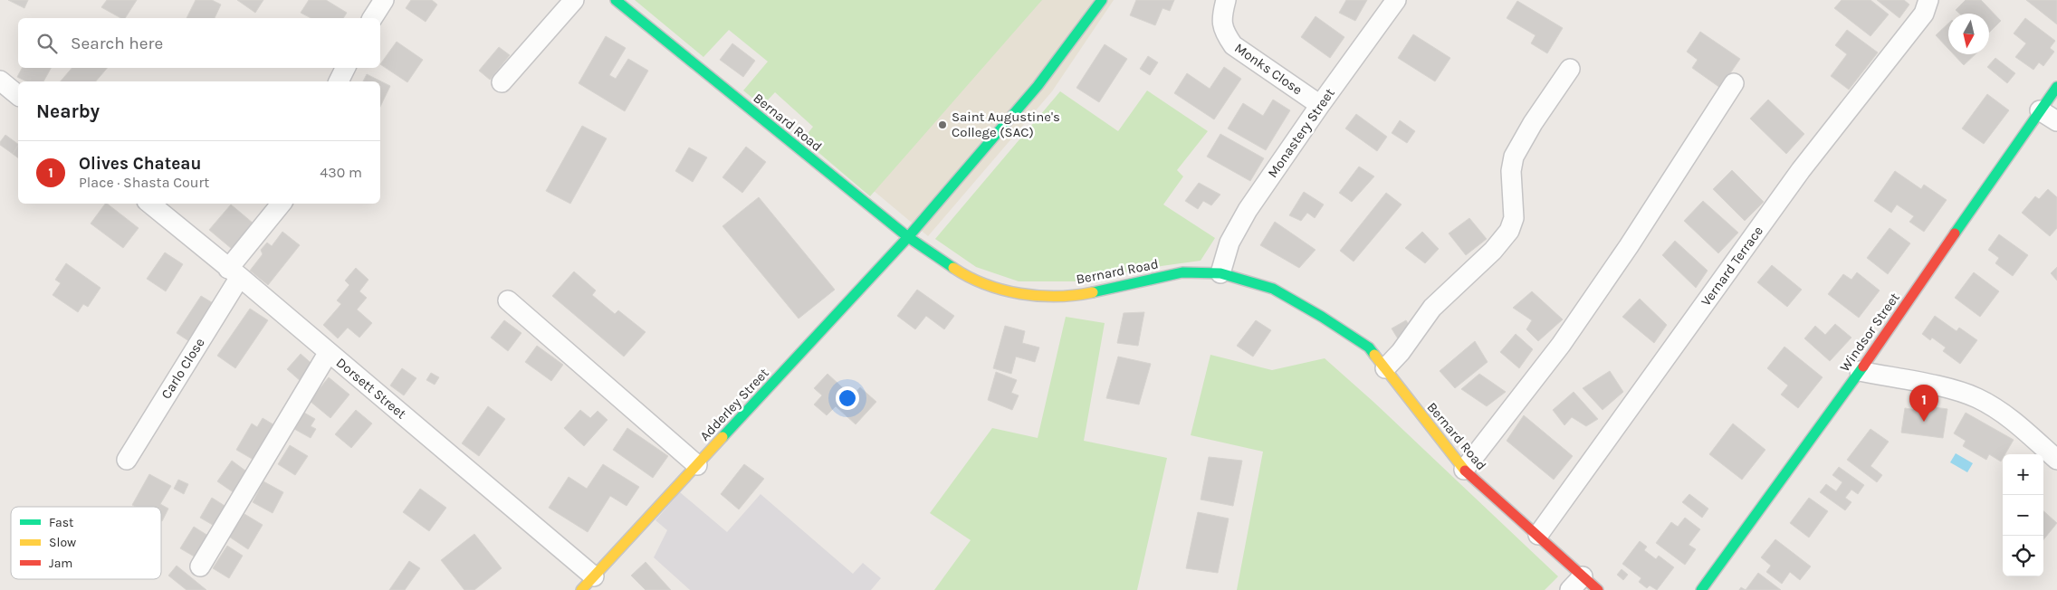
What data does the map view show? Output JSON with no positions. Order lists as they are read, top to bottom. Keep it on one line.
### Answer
{"streets":{"street":["Monks Close","Bernard Road","Monastery Street","Vernard Terrace","Windsor Street","Carlo Close","Dorsett Street","Adderley Street"]},"crossings":[["Monks Close","Monastery Street"],["Bernard Road","Monastery Street"],["Bernard Road","Vernard Terrace"],["Bernard Road","Adderley Street"],["Carlo Close","Dorsett Street"],["Dorsett Street","Adderley Street"]],"places":["Saint Augustine's College (SAC)"],"legend":["Fast","Slow","Jam"],"north":"bottom","page":{"search":"Search here","heading":"Nearby","list":[{"mark":"1","name":"Olives Chateau","note":"Place · Shasta Court","value":"430 m"}],"pins":"1","map_buttons":["+","−"]}}
